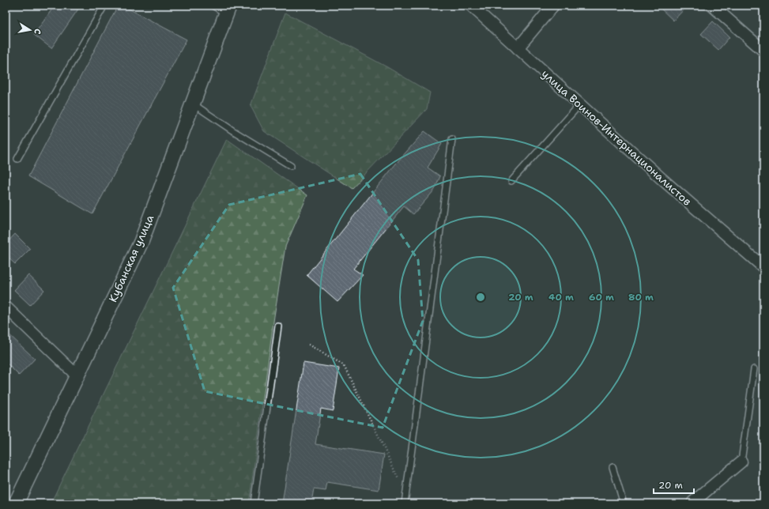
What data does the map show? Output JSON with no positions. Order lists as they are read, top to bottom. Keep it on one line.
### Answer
{"streets":{"street":["улица Воинов-Интернационалистов","Кубанская улица"]},"scale_bar":"20 m","north":"right","rings":["20 m","40 m","60 m","80 m"]}
